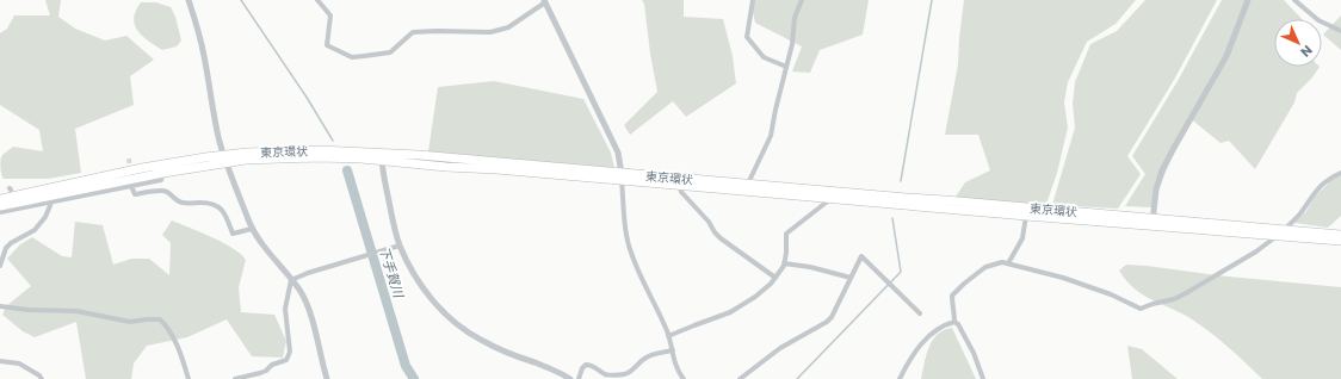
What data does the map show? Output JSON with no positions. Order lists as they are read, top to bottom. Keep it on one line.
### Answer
{"streets":{"highway":["東京環状"]},"water":["下手賀川"],"north":"bottom right"}
